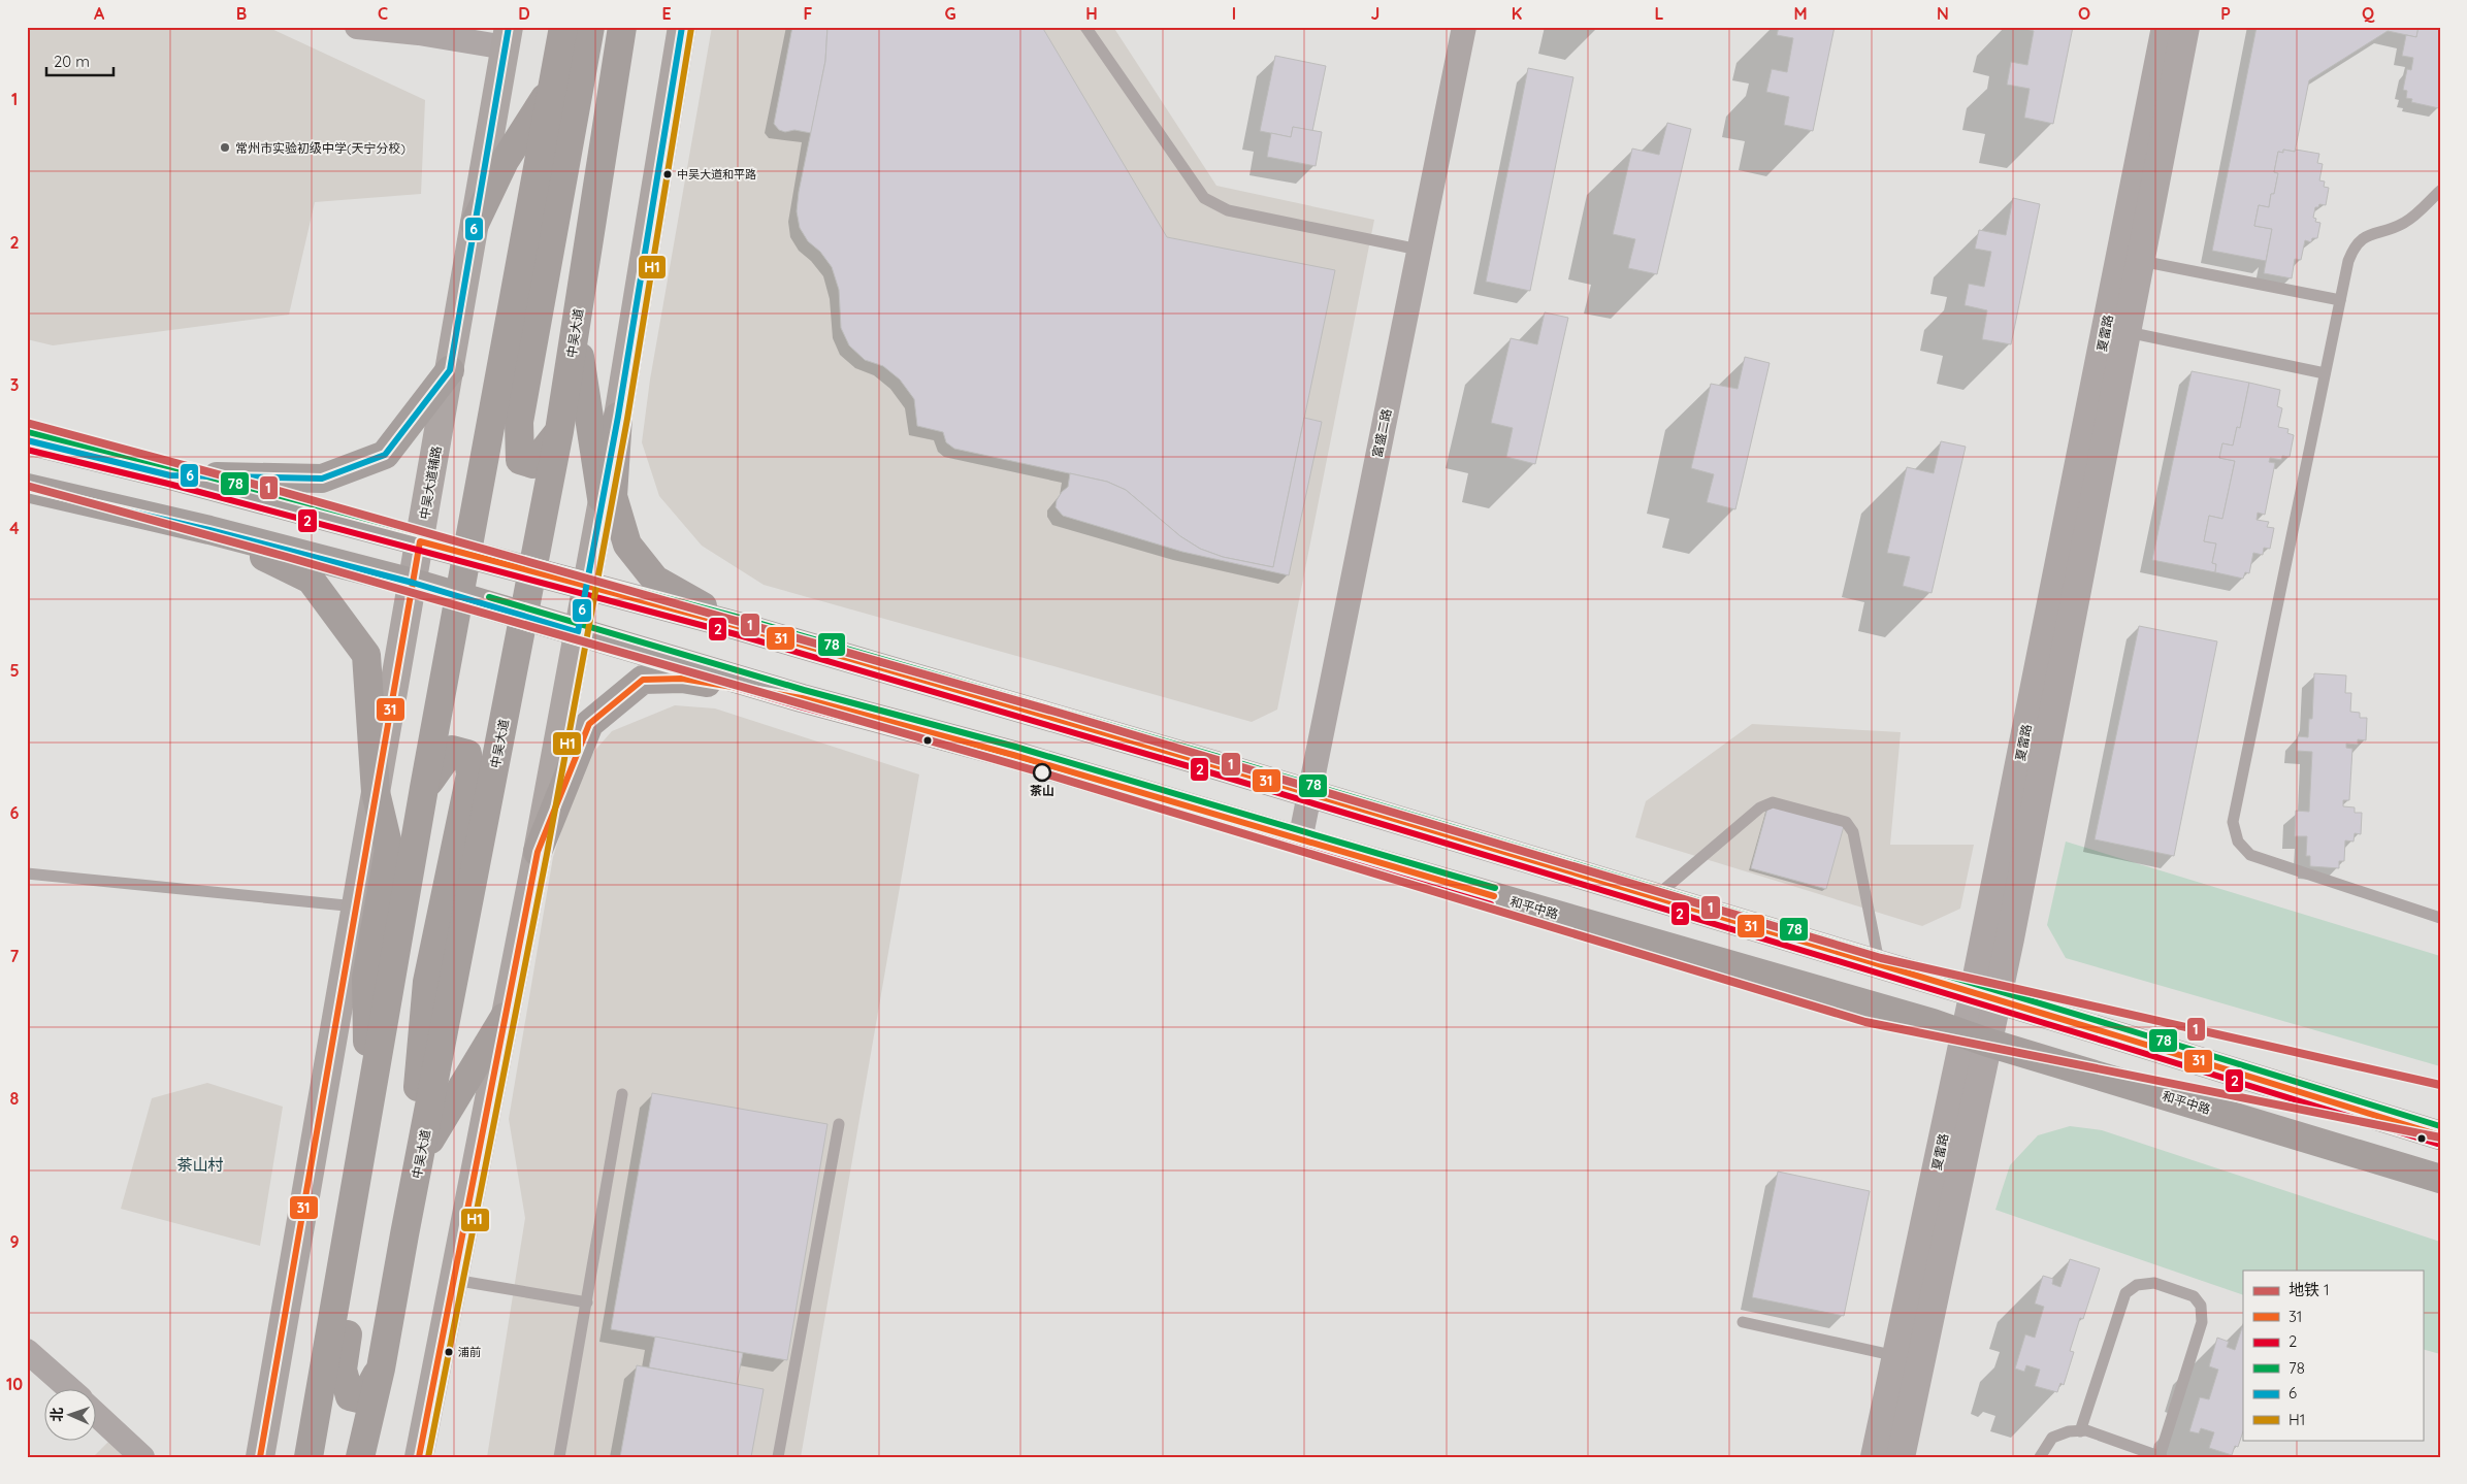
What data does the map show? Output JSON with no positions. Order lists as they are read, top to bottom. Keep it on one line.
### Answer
{"streets":{"main road":["中吴大道","中吴大道辅路","和平中路"],"street":["夏雷路","富盛二路"]},"crossings":[["中吴大道","和平中路"],["夏雷路","和平中路"],["富盛二路","和平中路"],["中吴大道辅路","和平中路"]],"districts":["茶山村"],"places":["常州市实验初级中学(天宁分校)","中吴大道和平路","茶山","浦前"],"lines":["transit line 6","transit line H1","metro line 1","transit line 78","transit line 2","transit line 31"],"legend":["地铁 1","31","2","78","6","H1"],"scale_bar":"20 m","north":"left","grid":{"columns":["A","B","C","D","E","F","G","H","I","J","K","L","M","N","O","P","Q"],"rows":["1","2","3","4","5","6","7","8","9","10"]}}
